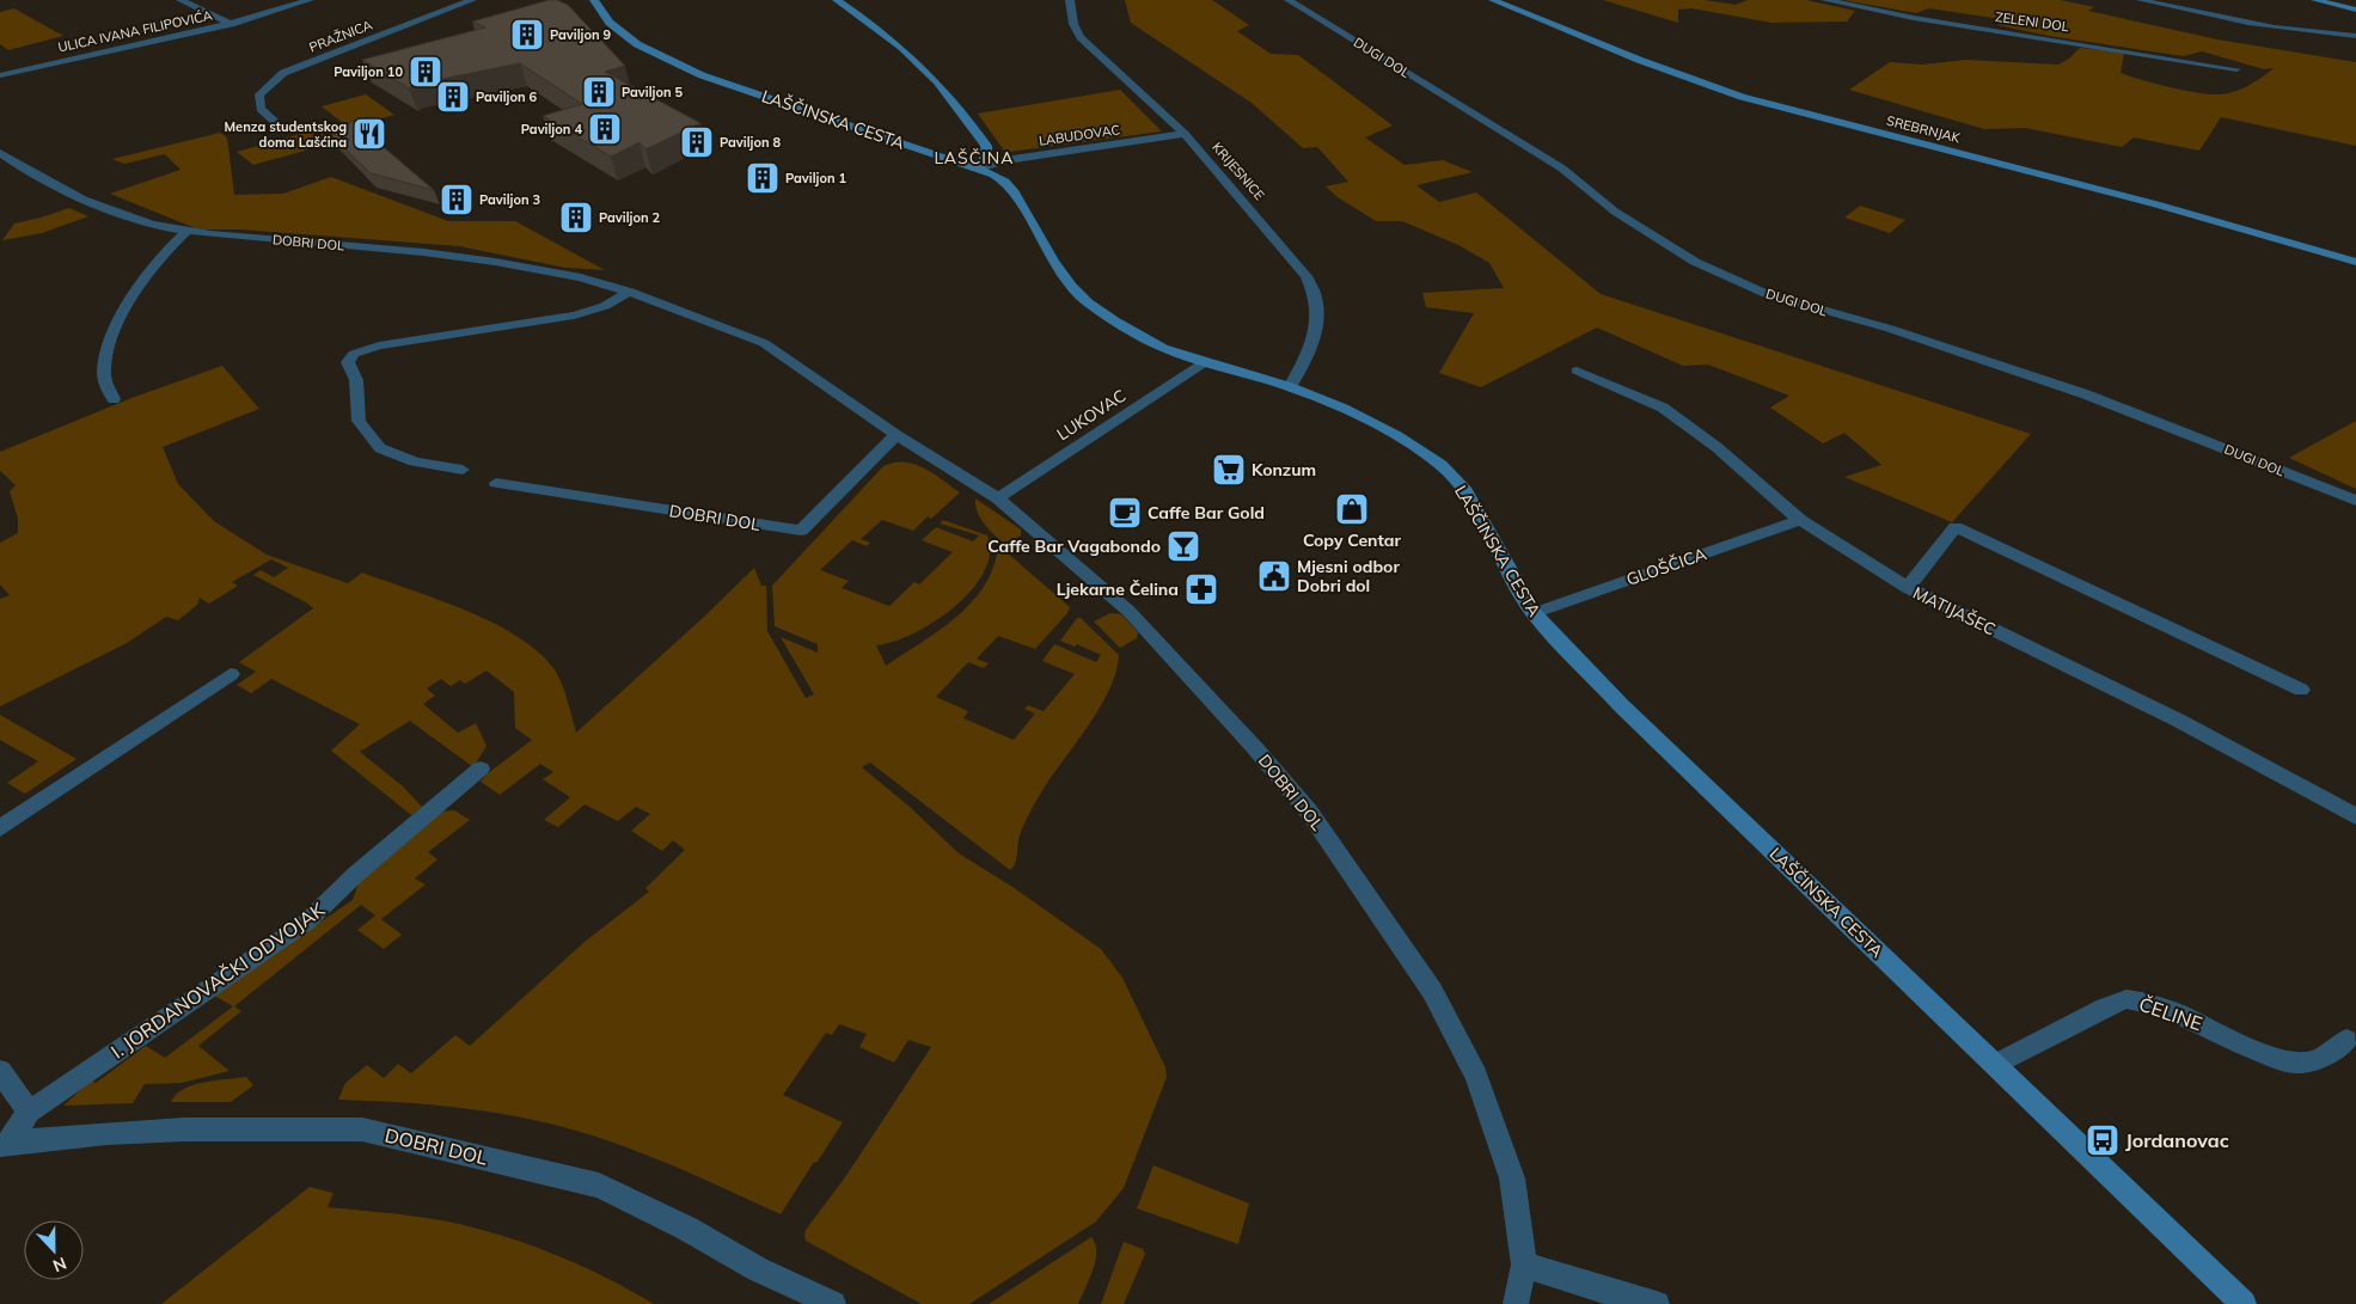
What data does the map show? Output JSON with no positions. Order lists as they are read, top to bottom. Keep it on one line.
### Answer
{"streets":{"main road":["LAŠČINSKA CESTA","SREBRNJAK"],"street":["ZELENI DOL","ULICA IVANA FILIPOVIĆA","PRAŽNICA","DUGI DOL","LABUDOVAC","KRIJESNICE","DOBRI DOL","LUKOVAC","GLOŠČICA","MATIJAŠEC","I. JORDANOVAČKI ODVOJAK","ČELINE"]},"crossings":[["LAŠČINSKA CESTA","LABUDOVAC"],["LAŠČINSKA CESTA","KRIJESNICE"],["LAŠČINSKA CESTA","LUKOVAC"],["LAŠČINSKA CESTA","GLOŠČICA"],["LAŠČINSKA CESTA","ČELINE"],["LABUDOVAC","KRIJESNICE"],["DOBRI DOL","LUKOVAC"],["DOBRI DOL","I. JORDANOVAČKI ODVOJAK"],["GLOŠČICA","MATIJAŠEC"]],"districts":["LAŠČINA"],"places":{"building":["Paviljon 9","Paviljon 10","Paviljon 5","Paviljon 6","Paviljon 4","Paviljon 8","Paviljon 1","Paviljon 3","Paviljon 2"],"restaurant":["Menza studentskog doma Lašćina"],"supermarket":["Konzum"],"shop":["Copy Centar"],"cafe":["Caffe Bar Gold"],"bar":["Caffe Bar Vagabondo"],"public building":["Mjesni odbor Dobri dol"],"pharmacy":["Ljekarne Čelina"],"bus stop":["Jordanovac"]},"north":"bottom"}
